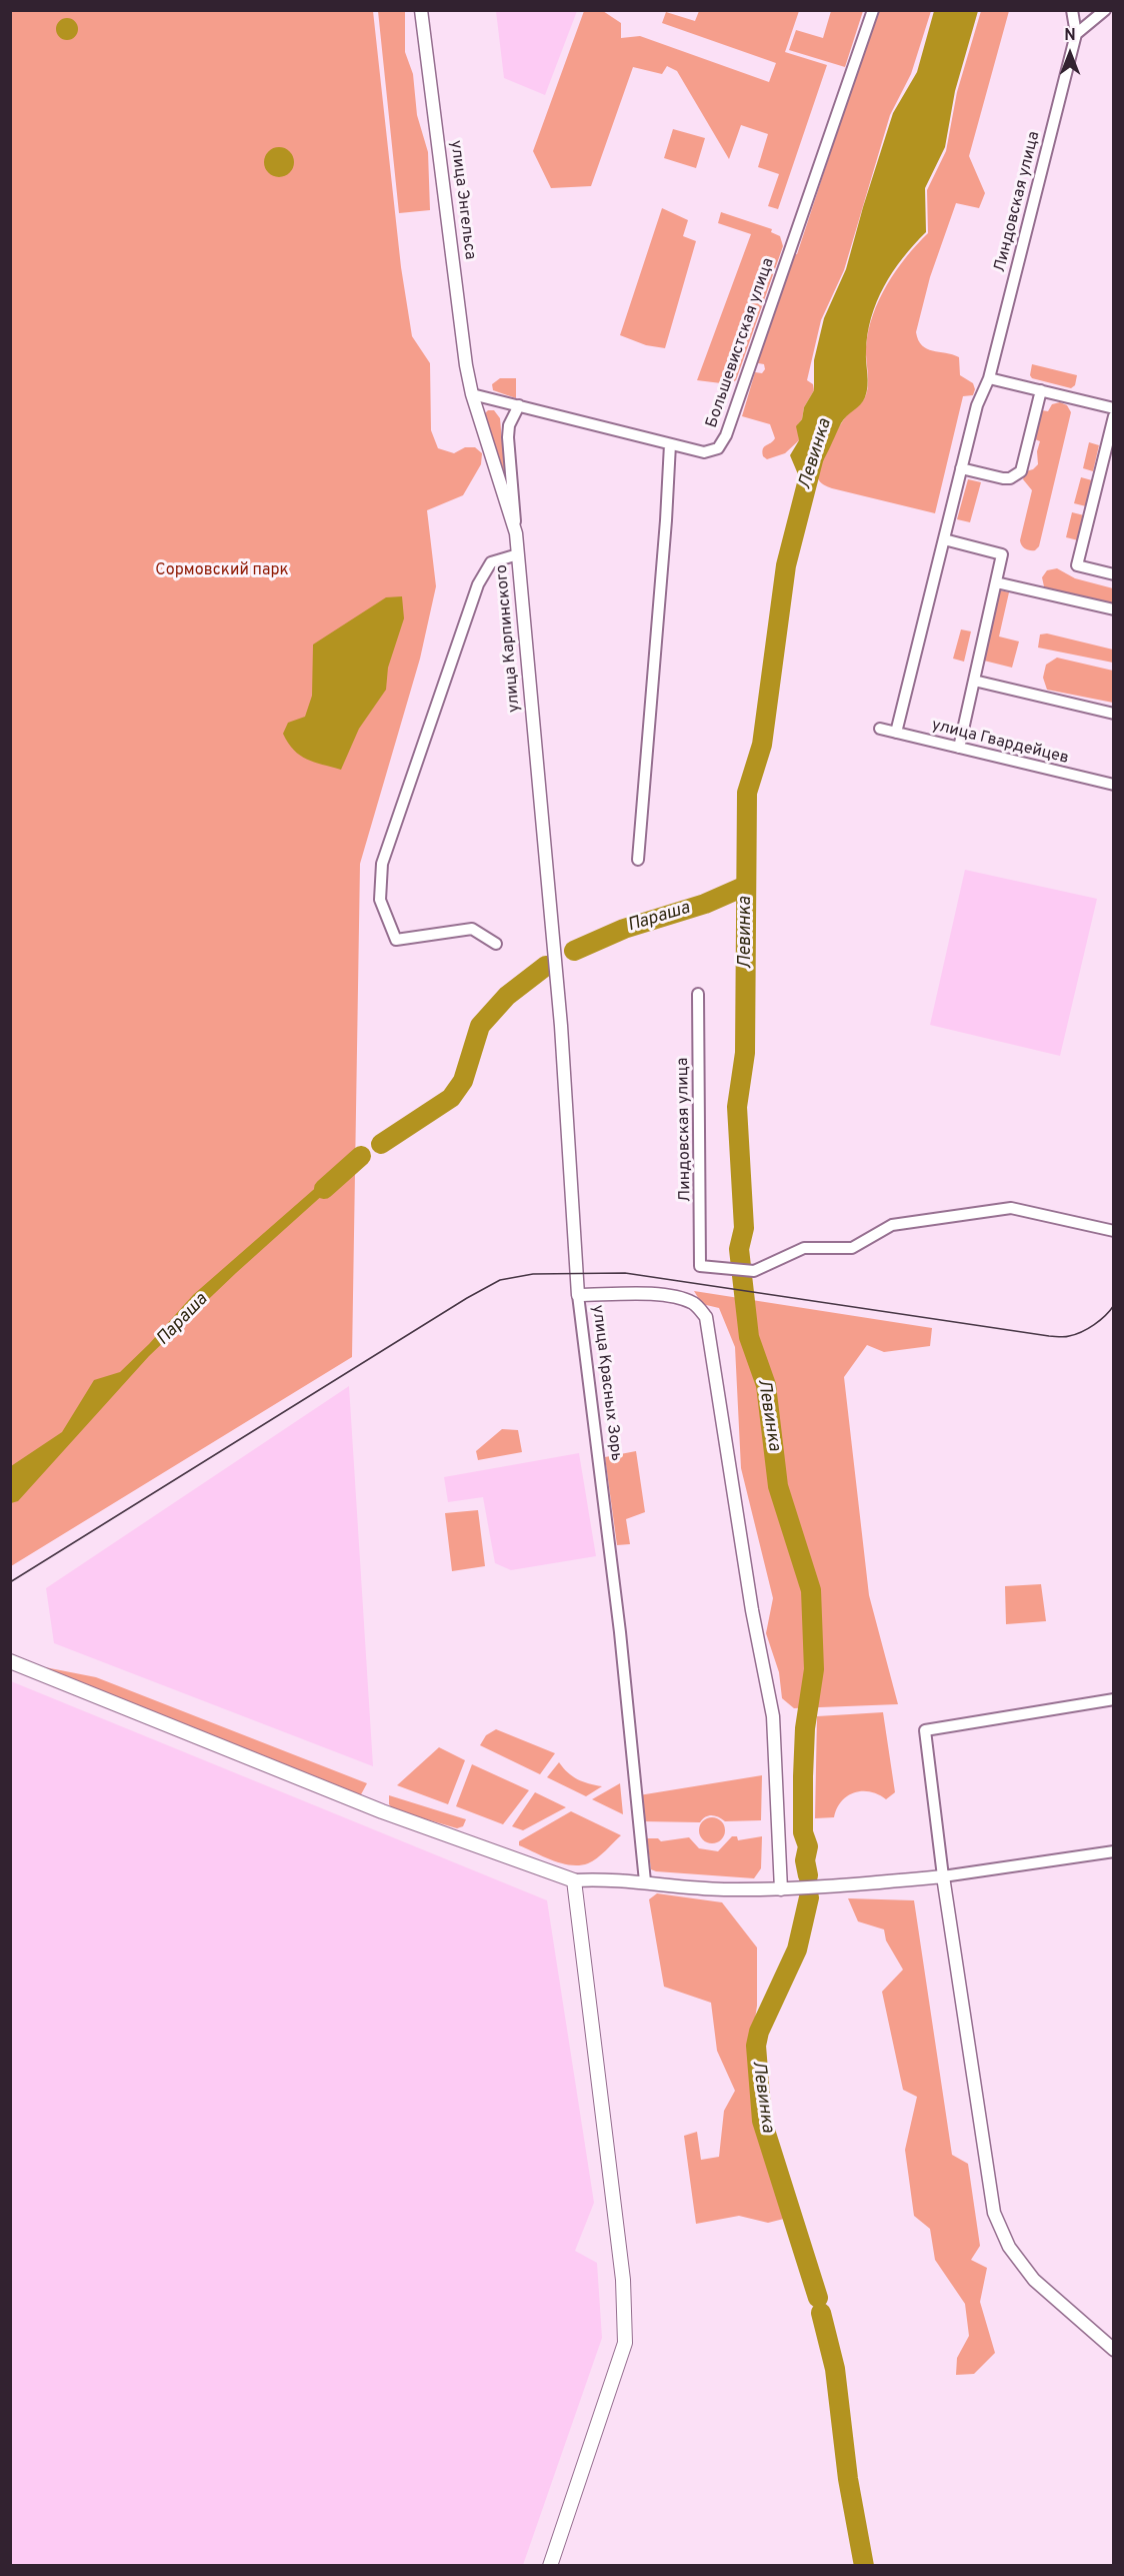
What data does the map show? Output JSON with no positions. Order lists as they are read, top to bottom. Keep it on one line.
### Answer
{"streets":{"street":["улица Энгельса","Линдовская улица","Большевистская улица","улица Карпинского","улица Гвардейцев","улица Красных Зорь"]},"crossings":[["улица Энгельса","Большевистская улица"],["улица Энгельса","улица Карпинского"],["Линдовская улица","улица Гвардейцев"],["Большевистская улица","улица Карпинского"],["улица Карпинского","улица Красных Зорь"]],"water":["Левинка","Параша"],"parks":["Сормовский парк"],"north":"top"}
